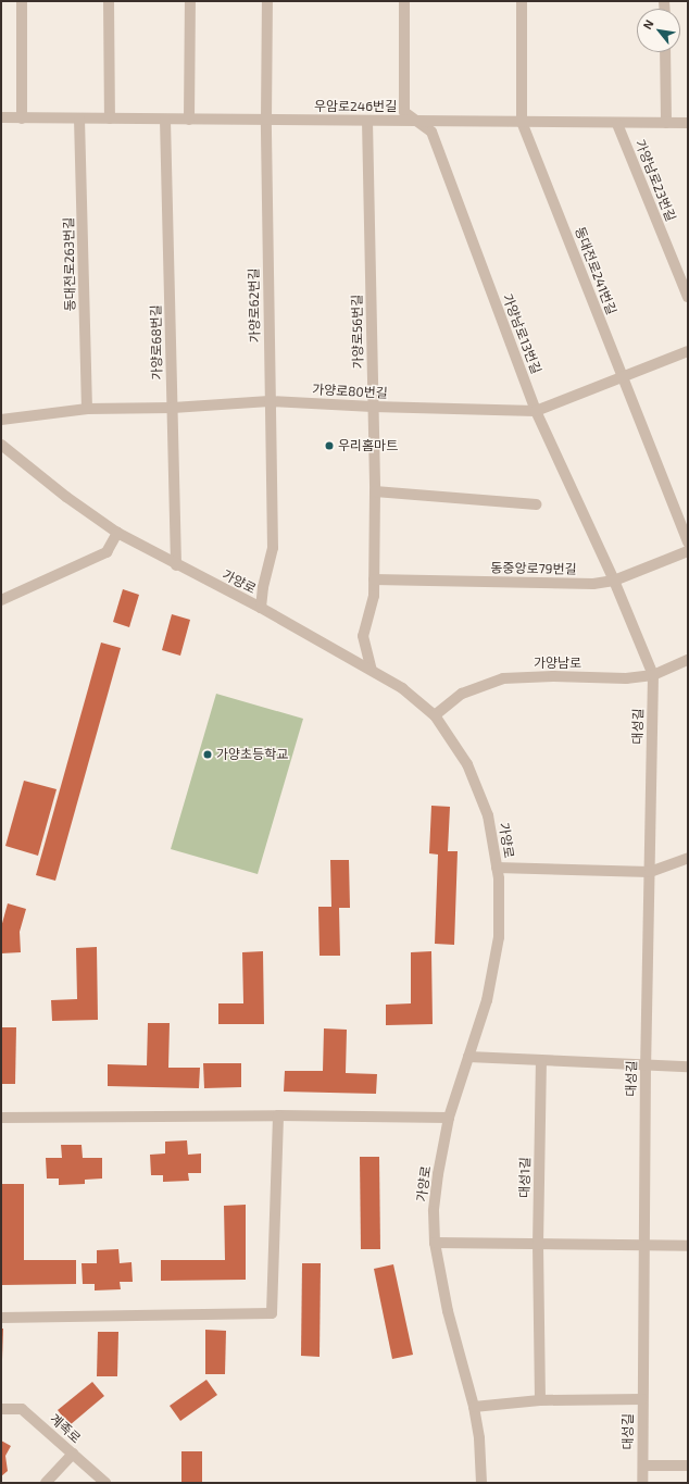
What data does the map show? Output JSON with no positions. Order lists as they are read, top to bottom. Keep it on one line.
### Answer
{"streets":{"street":["우암로246번길","가양남로23번길","동대전로263번길","동대전로241번길","가양로62번길","가양로56번길","가양남로13번길","가양로68번길","가양로80번길","동중앙로79번길","가양로","가양남로","대성길","대성1길","계족로"]},"crossings":[["우암로246번길","가양남로23번길"],["우암로246번길","동대전로263번길"],["우암로246번길","동대전로241번길"],["우암로246번길","가양로62번길"],["우암로246번길","가양로56번길"],["우암로246번길","가양남로13번길"],["우암로246번길","가양로68번길"],["동대전로263번길","가양로80번길"],["동대전로241번길","가양로80번길"],["가양로62번길","가양로80번길"],["가양로62번길","가양로"],["가양로56번길","가양로80번길"],["가양로56번길","동중앙로79번길"],["가양로56번길","가양로"],["가양남로13번길","가양로80번길"],["가양남로13번길","동중앙로79번길"],["가양남로13번길","가양남로"],["가양남로13번길","대성길"],["가양로68번길","가양로80번길"],["가양로68번길","가양로"],["가양로","가양남로"],["가양남로","대성길"]],"places":["우리홈마트","가양초등학교"],"north":"top left"}
